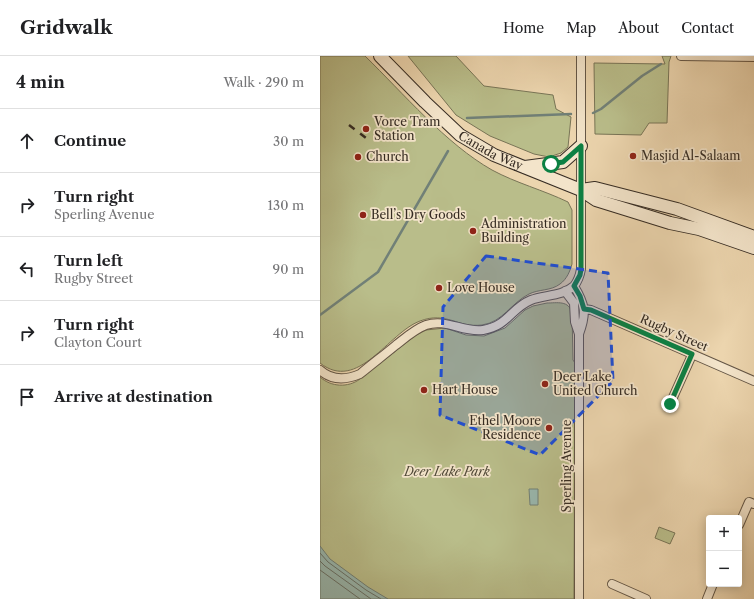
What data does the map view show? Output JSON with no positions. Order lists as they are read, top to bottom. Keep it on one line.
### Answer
{"streets":{"main road":["Canada Way"],"street":["Rugby Street","Sperling Avenue"]},"crossings":[["Rugby Street","Sperling Avenue"]],"parks":["Deer Lake Park"],"places":["Vorce Tram Station","Masjid Al-Salaam","Church","Bell’s Dry Goods","Administration Building","Love House","Deer Lake United Church","Hart House","Ethel Moore Residence"],"page":{"header":"Gridwalk","nav":["Home","Map","About","Contact"],"heading":["4 min","Walk · 290 m"],"list":[["Continue","30 m"],["Turn right","Sperling Avenue","130 m"],["Turn left","Rugby Street","90 m"],["Turn right","Clayton Court","40 m"],"Arrive at destination"],"map_buttons":["+","−"]}}
